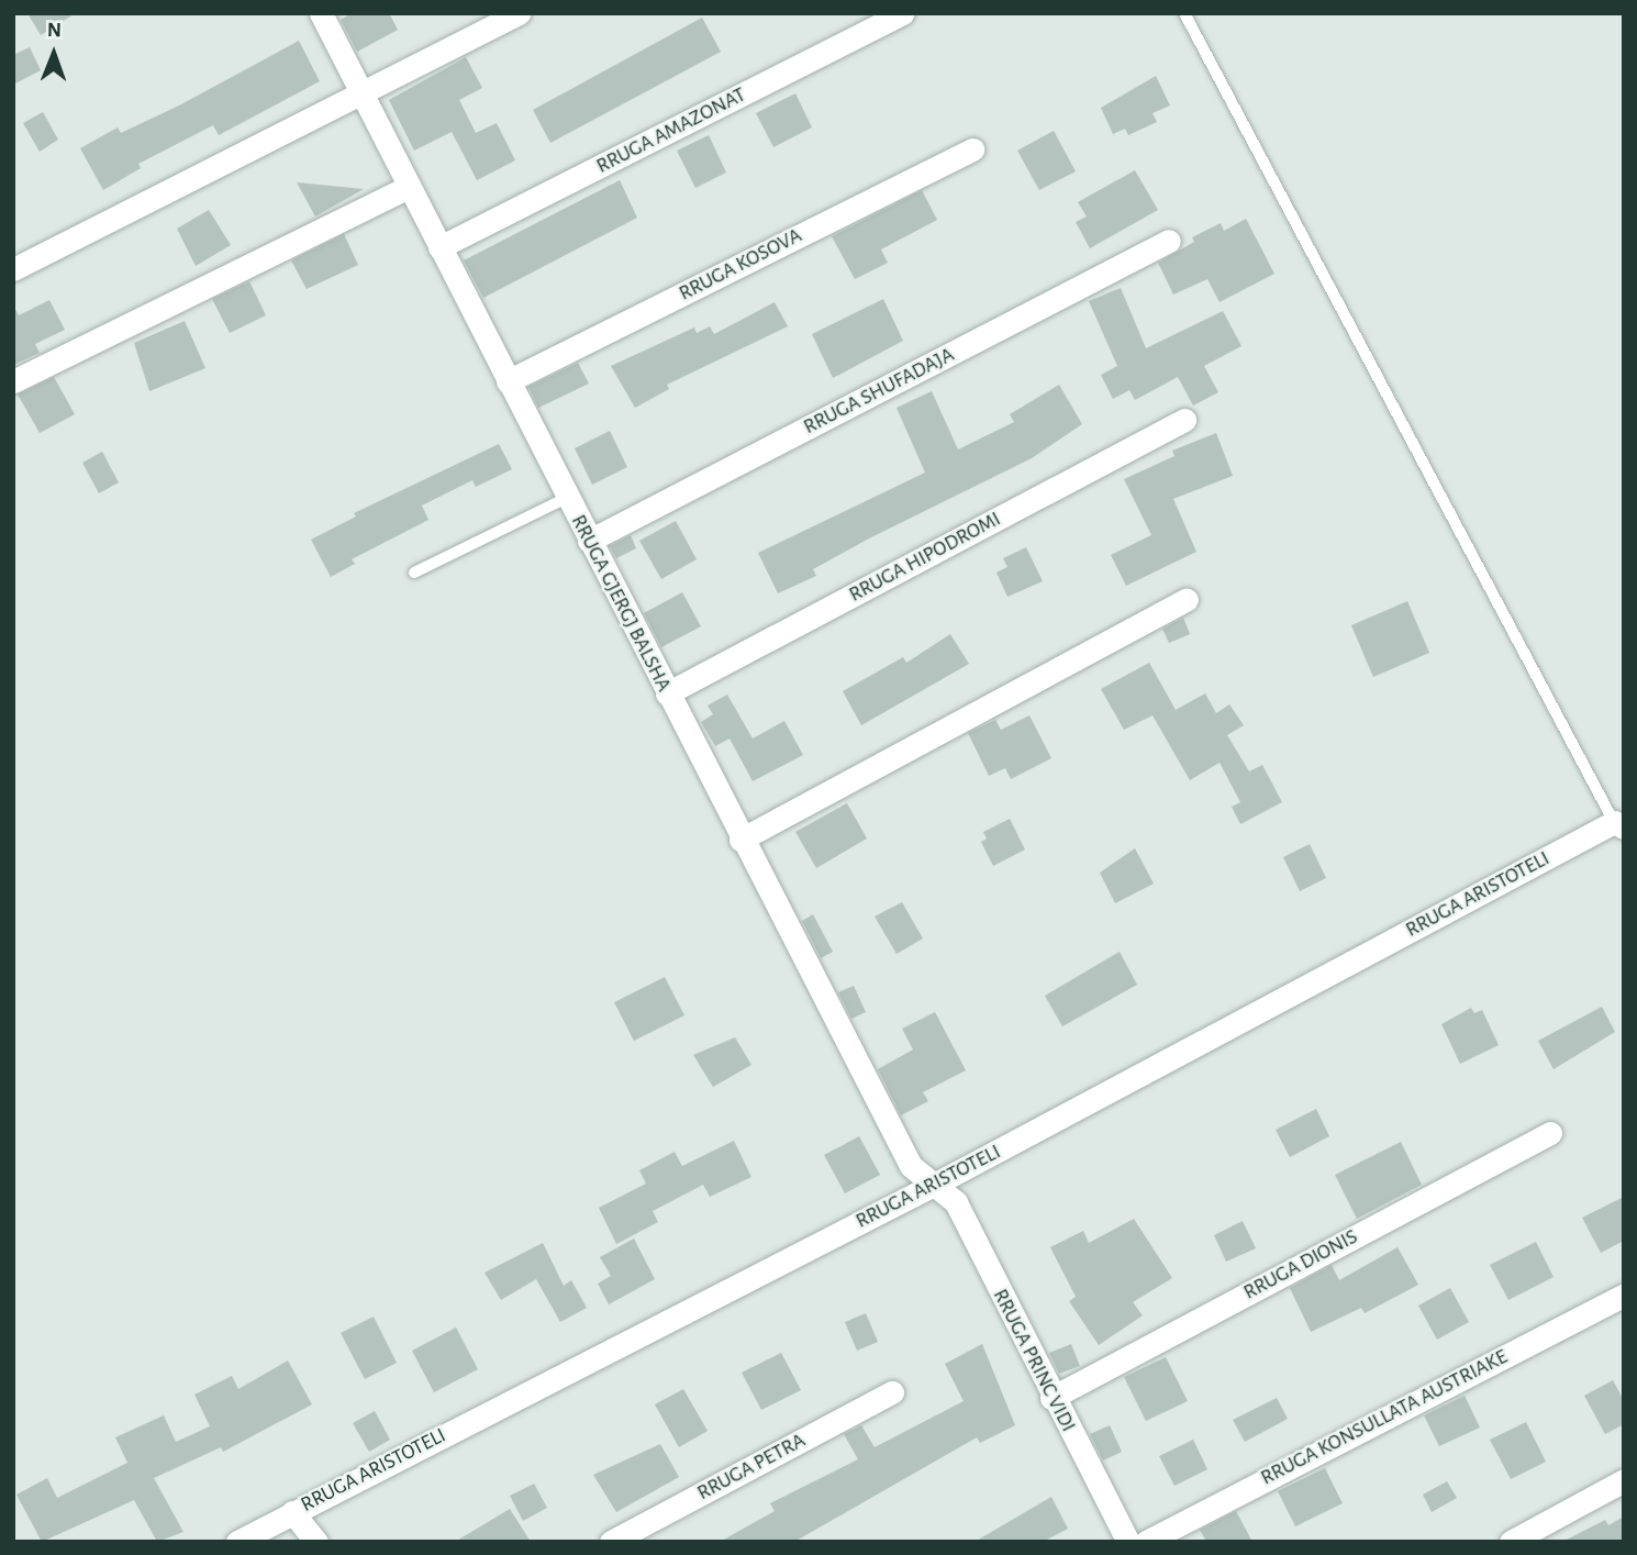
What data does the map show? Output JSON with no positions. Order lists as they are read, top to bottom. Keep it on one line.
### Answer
{"streets":{"street":["RRUGA AMAZONAT","RRUGA KOSOVA","RRUGA SHUFADAJA","RRUGA HIPODROMI","RRUGA GJERGJ BALSHA","RRUGA ARISTOTELI","RRUGA DIONIS","RRUGA PRINC VIDI","RRUGA KONSULLATA AUSTRIAKE","RRUGA PETRA"]},"crossings":[["RRUGA AMAZONAT","RRUGA GJERGJ BALSHA"],["RRUGA KOSOVA","RRUGA GJERGJ BALSHA"],["RRUGA SHUFADAJA","RRUGA GJERGJ BALSHA"],["RRUGA HIPODROMI","RRUGA GJERGJ BALSHA"],["RRUGA GJERGJ BALSHA","RRUGA ARISTOTELI"],["RRUGA GJERGJ BALSHA","RRUGA PRINC VIDI"],["RRUGA ARISTOTELI","RRUGA PRINC VIDI"],["RRUGA DIONIS","RRUGA PRINC VIDI"]],"north":"top"}
